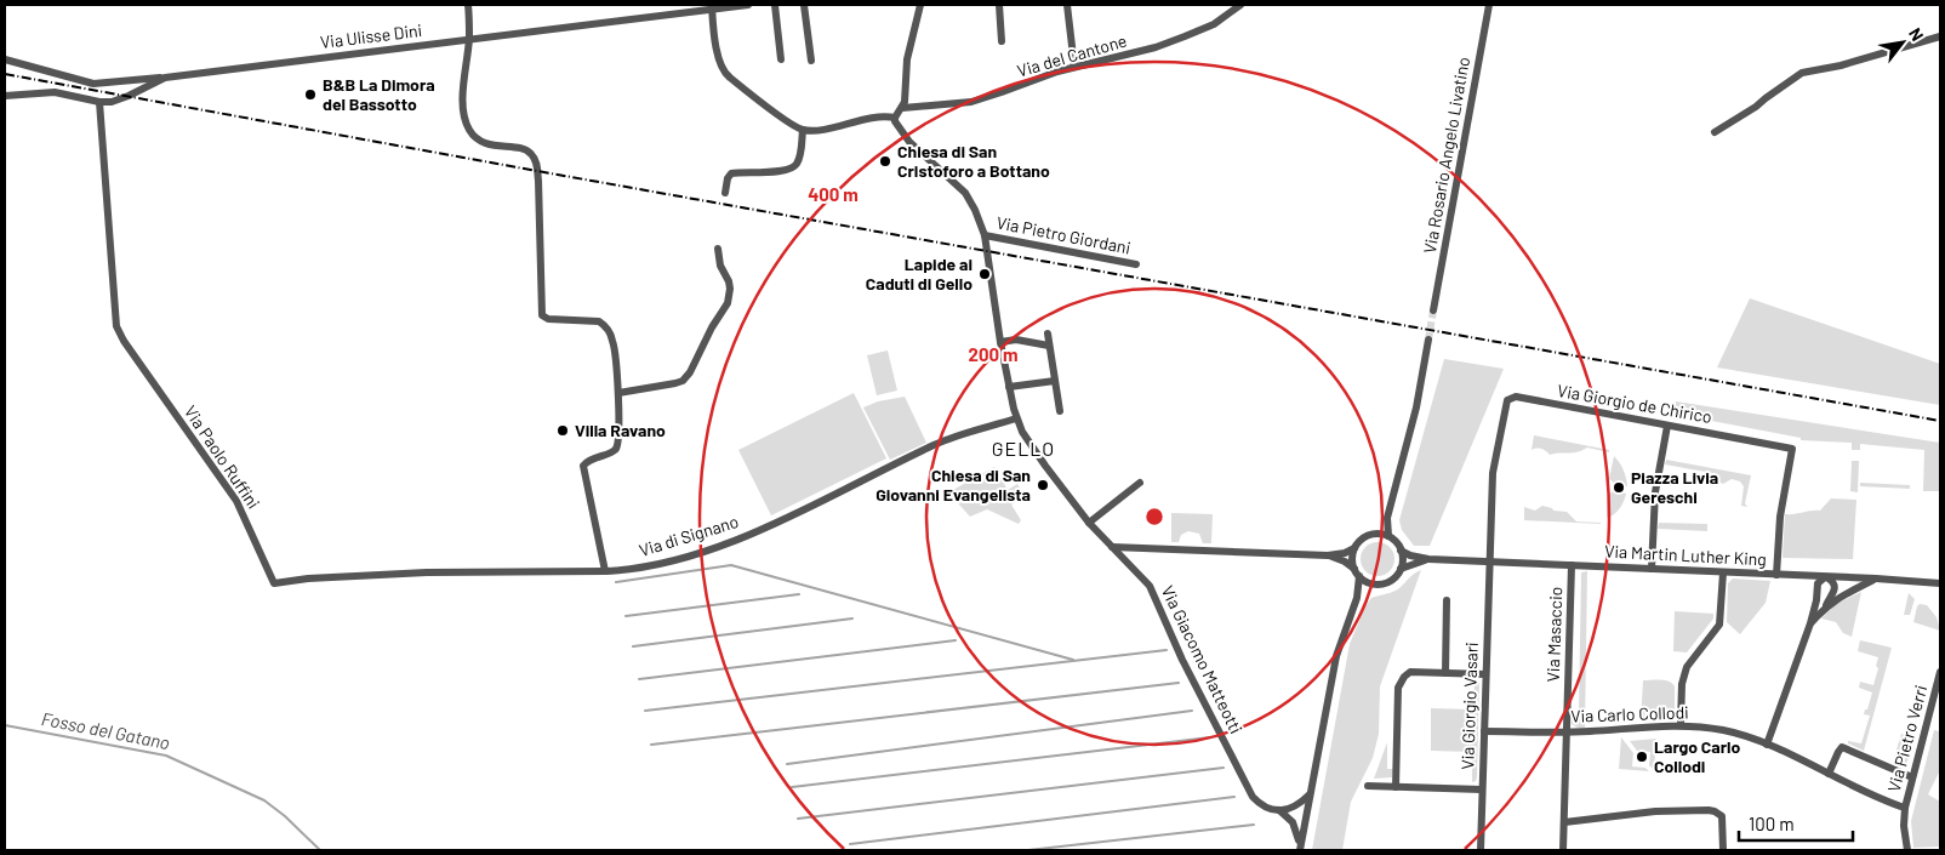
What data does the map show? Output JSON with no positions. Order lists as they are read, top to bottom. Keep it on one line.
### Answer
{"streets":{"street":["Via Ulisse Dini","Via del Cantone","Via Rosario Angelo Livatino","Via Pietro Giordani","Via Giorgio de Chirico","Via Paolo Ruffini","Via di Signano","Via Martin Luther King","Via Masaccio","Via Giacomo Matteotti","Via Giorgio Vasari","Via Carlo Collodi","Via Pietro Verri"]},"crossings":[["Via Ulisse Dini","Via Paolo Ruffini"],["Via Pietro Giordani","Via Giacomo Matteotti"],["Via Giorgio de Chirico","Via Martin Luther King"],["Via Giorgio de Chirico","Via Giorgio Vasari"],["Via Paolo Ruffini","Via di Signano"],["Via di Signano","Via Giacomo Matteotti"],["Via Martin Luther King","Via Masaccio"],["Via Martin Luther King","Via Giorgio Vasari"],["Via Masaccio","Via Carlo Collodi"],["Via Giorgio Vasari","Via Carlo Collodi"],["Via Carlo Collodi","Via Pietro Verri"]],"districts":["GELLO"],"water":["Fosso del Gatano"],"places":["B&B La Dimora del Bassotto","Chiesa di San Cristoforo a Bottano","Lapide ai Caduti di Gello","Villa Ravano","Chiesa di San Giovanni Evangelista","Piazza Livia Gereschi","Largo Carlo Collodi"],"scale_bar":"100 m","north":"top right","rings":["400 m","200 m"]}
